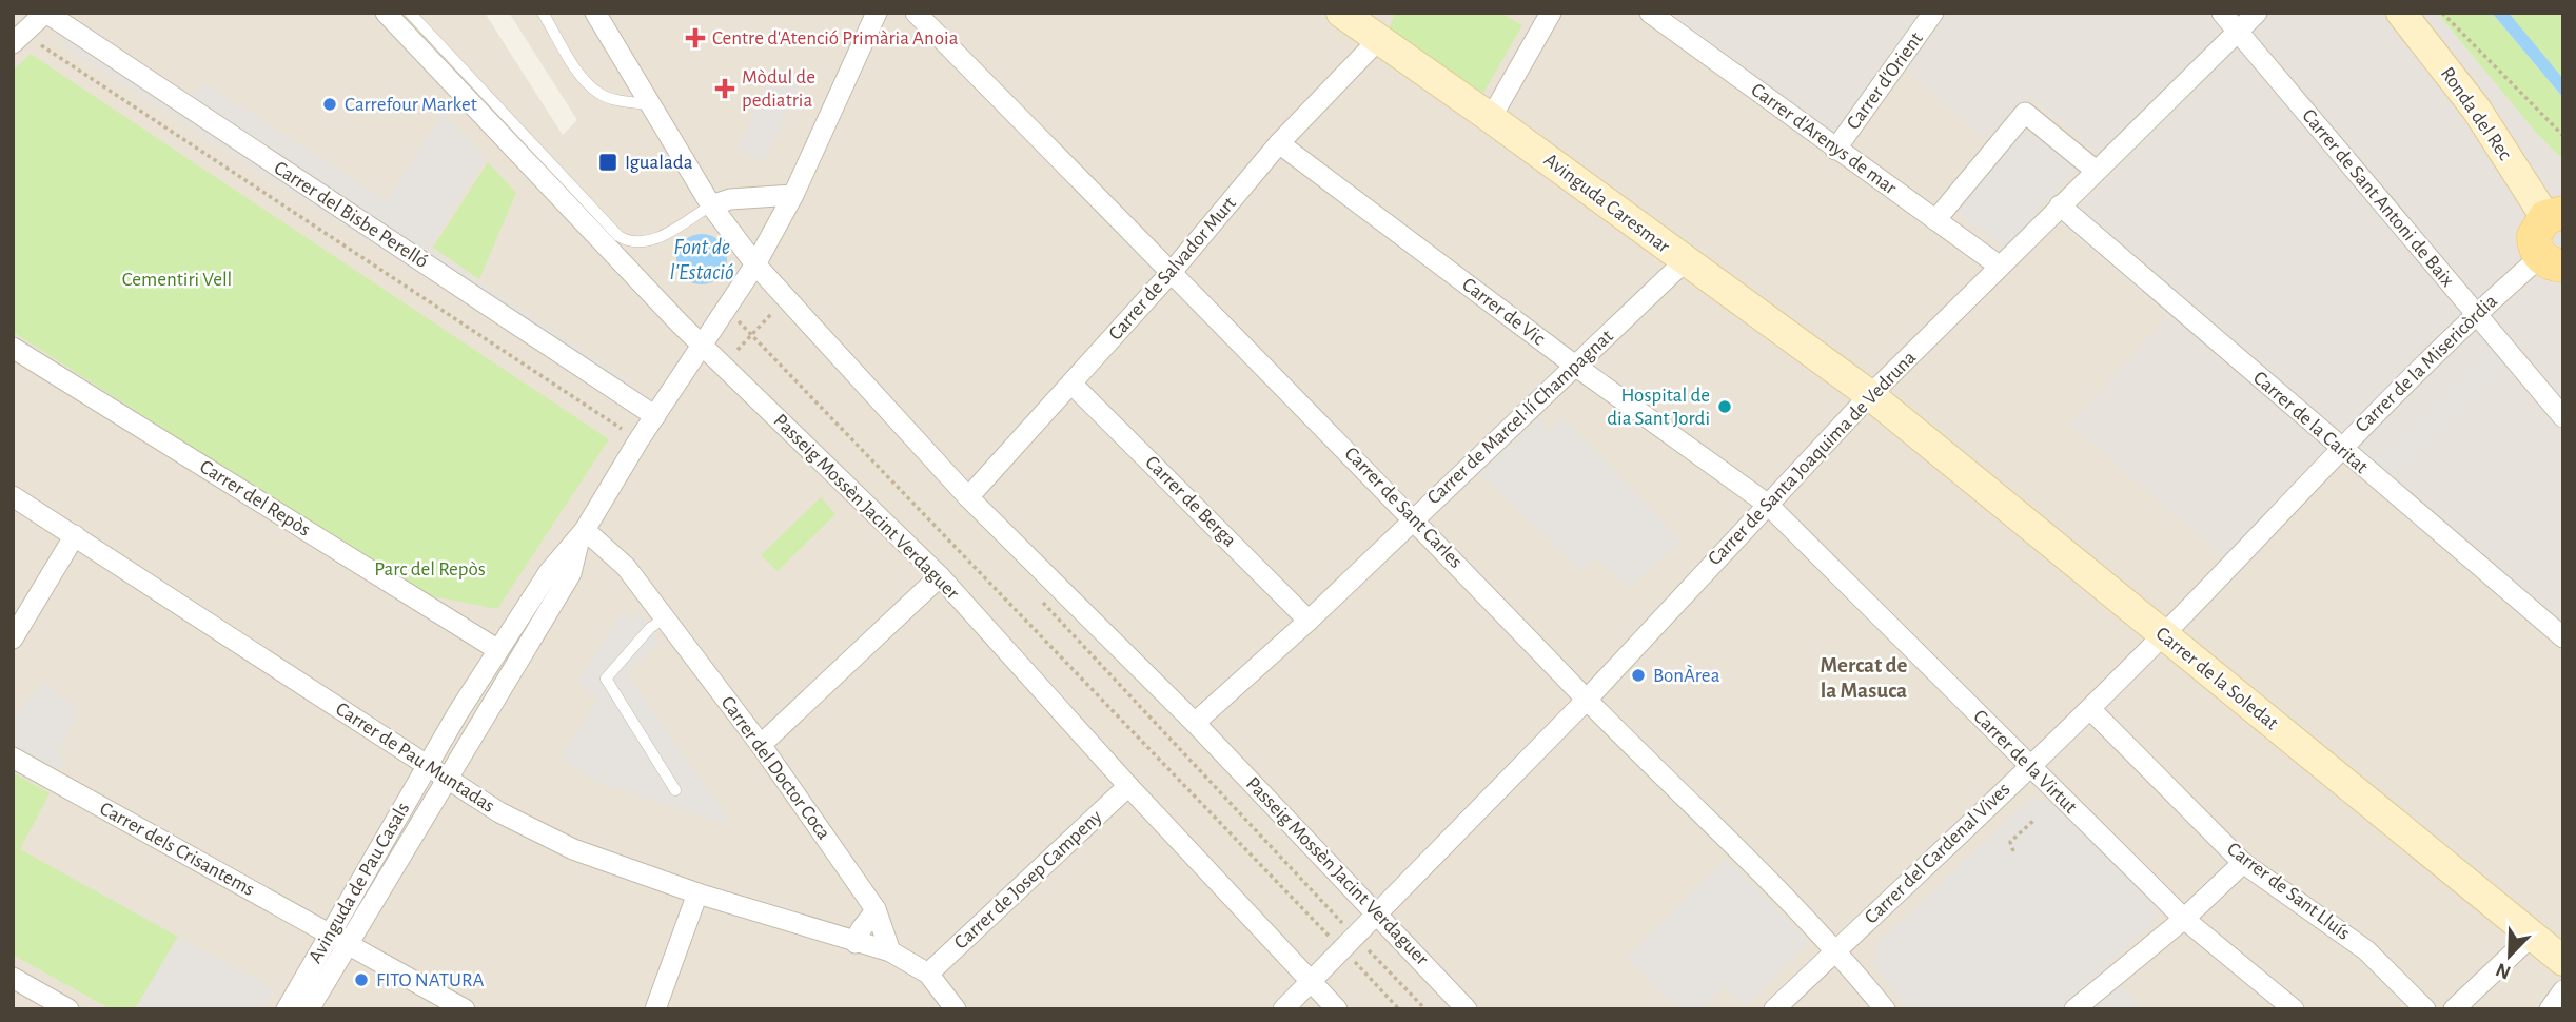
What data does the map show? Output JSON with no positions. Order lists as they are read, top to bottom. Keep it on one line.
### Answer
{"streets":{"main road":["Ronda del Rec"],"street":["Carrer d'Orient","Carrer d'Arenys de mar","Carrer de Sant Antoni de Baix","Avinguda Caresmar","Carrer del Bisbe Perelló","Carrer de Salvador Murt","Carrer de Vic","Carrer de la Misericòrdia","Carrer de Marcel·lí Champagnat","Carrer de la Caritat","Carrer de Santa Joaquima de Vedruna","Carrer del Repòs","Carrer de Berga","Passeig Mossèn Jacint Verdaguer","Carrer de Sant Carles","Carrer de la Soledat","Carrer de Pau Muntadas","Carrer de la Virtut","Carrer del Doctor Coca","Carrer dels Crisantems","Carrer del Cardenal Vives","Carrer de Josep Campeny","Avinguda de Pau Casals","Carrer de Sant Lluís"]},"crossings":[["Carrer d'Orient","Carrer d'Arenys de mar"],["Ronda del Rec","Carrer de la Misericòrdia"],["Carrer d'Arenys de mar","Carrer de Santa Joaquima de Vedruna"],["Carrer de Sant Antoni de Baix","Carrer de la Misericòrdia"],["Carrer de Sant Antoni de Baix","Carrer de Santa Joaquima de Vedruna"],["Avinguda Caresmar","Carrer de Salvador Murt"],["Avinguda Caresmar","Carrer de Marcel·lí Champagnat"],["Avinguda Caresmar","Carrer de Santa Joaquima de Vedruna"],["Avinguda Caresmar","Carrer de la Soledat"],["Carrer del Bisbe Perelló","Avinguda de Pau Casals"],["Carrer de Salvador Murt","Carrer de Vic"],["Carrer de Salvador Murt","Carrer de Berga"],["Carrer de Salvador Murt","Passeig Mossèn Jacint Verdaguer"],["Carrer de Salvador Murt","Carrer de Sant Carles"],["Carrer de Vic","Carrer de Marcel·lí Champagnat"],["Carrer de Vic","Carrer de Santa Joaquima de Vedruna"],["Carrer de Vic","Carrer de la Virtut"],["Carrer de la Misericòrdia","Carrer de la Caritat"],["Carrer de la Misericòrdia","Carrer de la Soledat"],["Carrer de la Misericòrdia","Carrer del Cardenal Vives"],["Carrer de Marcel·lí Champagnat","Carrer de Berga"],["Carrer de Marcel·lí Champagnat","Passeig Mossèn Jacint Verdaguer"],["Carrer de Marcel·lí Champagnat","Carrer de Sant Carles"],["Carrer de la Caritat","Carrer de Santa Joaquima de Vedruna"],["Carrer de Santa Joaquima de Vedruna","Passeig Mossèn Jacint Verdaguer"],["Carrer de Santa Joaquima de Vedruna","Carrer de Sant Carles"],["Carrer de Santa Joaquima de Vedruna","Carrer de la Soledat"],["Carrer de Santa Joaquima de Vedruna","Carrer de la Virtut"],["Carrer del Repòs","Avinguda de Pau Casals"],["Passeig Mossèn Jacint Verdaguer","Carrer de Josep Campeny"],["Passeig Mossèn Jacint Verdaguer","Avinguda de Pau Casals"],["Carrer de Sant Carles","Carrer del Cardenal Vives"],["Carrer de la Soledat","Carrer del Cardenal Vives"],["Carrer de Pau Muntadas","Carrer del Doctor Coca"],["Carrer de Pau Muntadas","Avinguda de Pau Casals"],["Carrer de la Virtut","Carrer del Cardenal Vives"],["Carrer del Doctor Coca","Avinguda de Pau Casals"],["Carrer dels Crisantems","Avinguda de Pau Casals"],["Carrer del Cardenal Vives","Carrer de Sant Lluís"]],"districts":["Mercat de la Masuca"],"water":["Font de l'Estació"],"parks":["Cementiri Vell","Parc del Repòs"],"places":{"health":["Centre d'Atenció Primària Anoia","Mòdul de pediatria"],"other":["Carrefour Market","Hospital de dia Sant Jordi","BonÀrea","FITO NATURA"],"transit":["Igualada"]},"north":"bottom left"}
